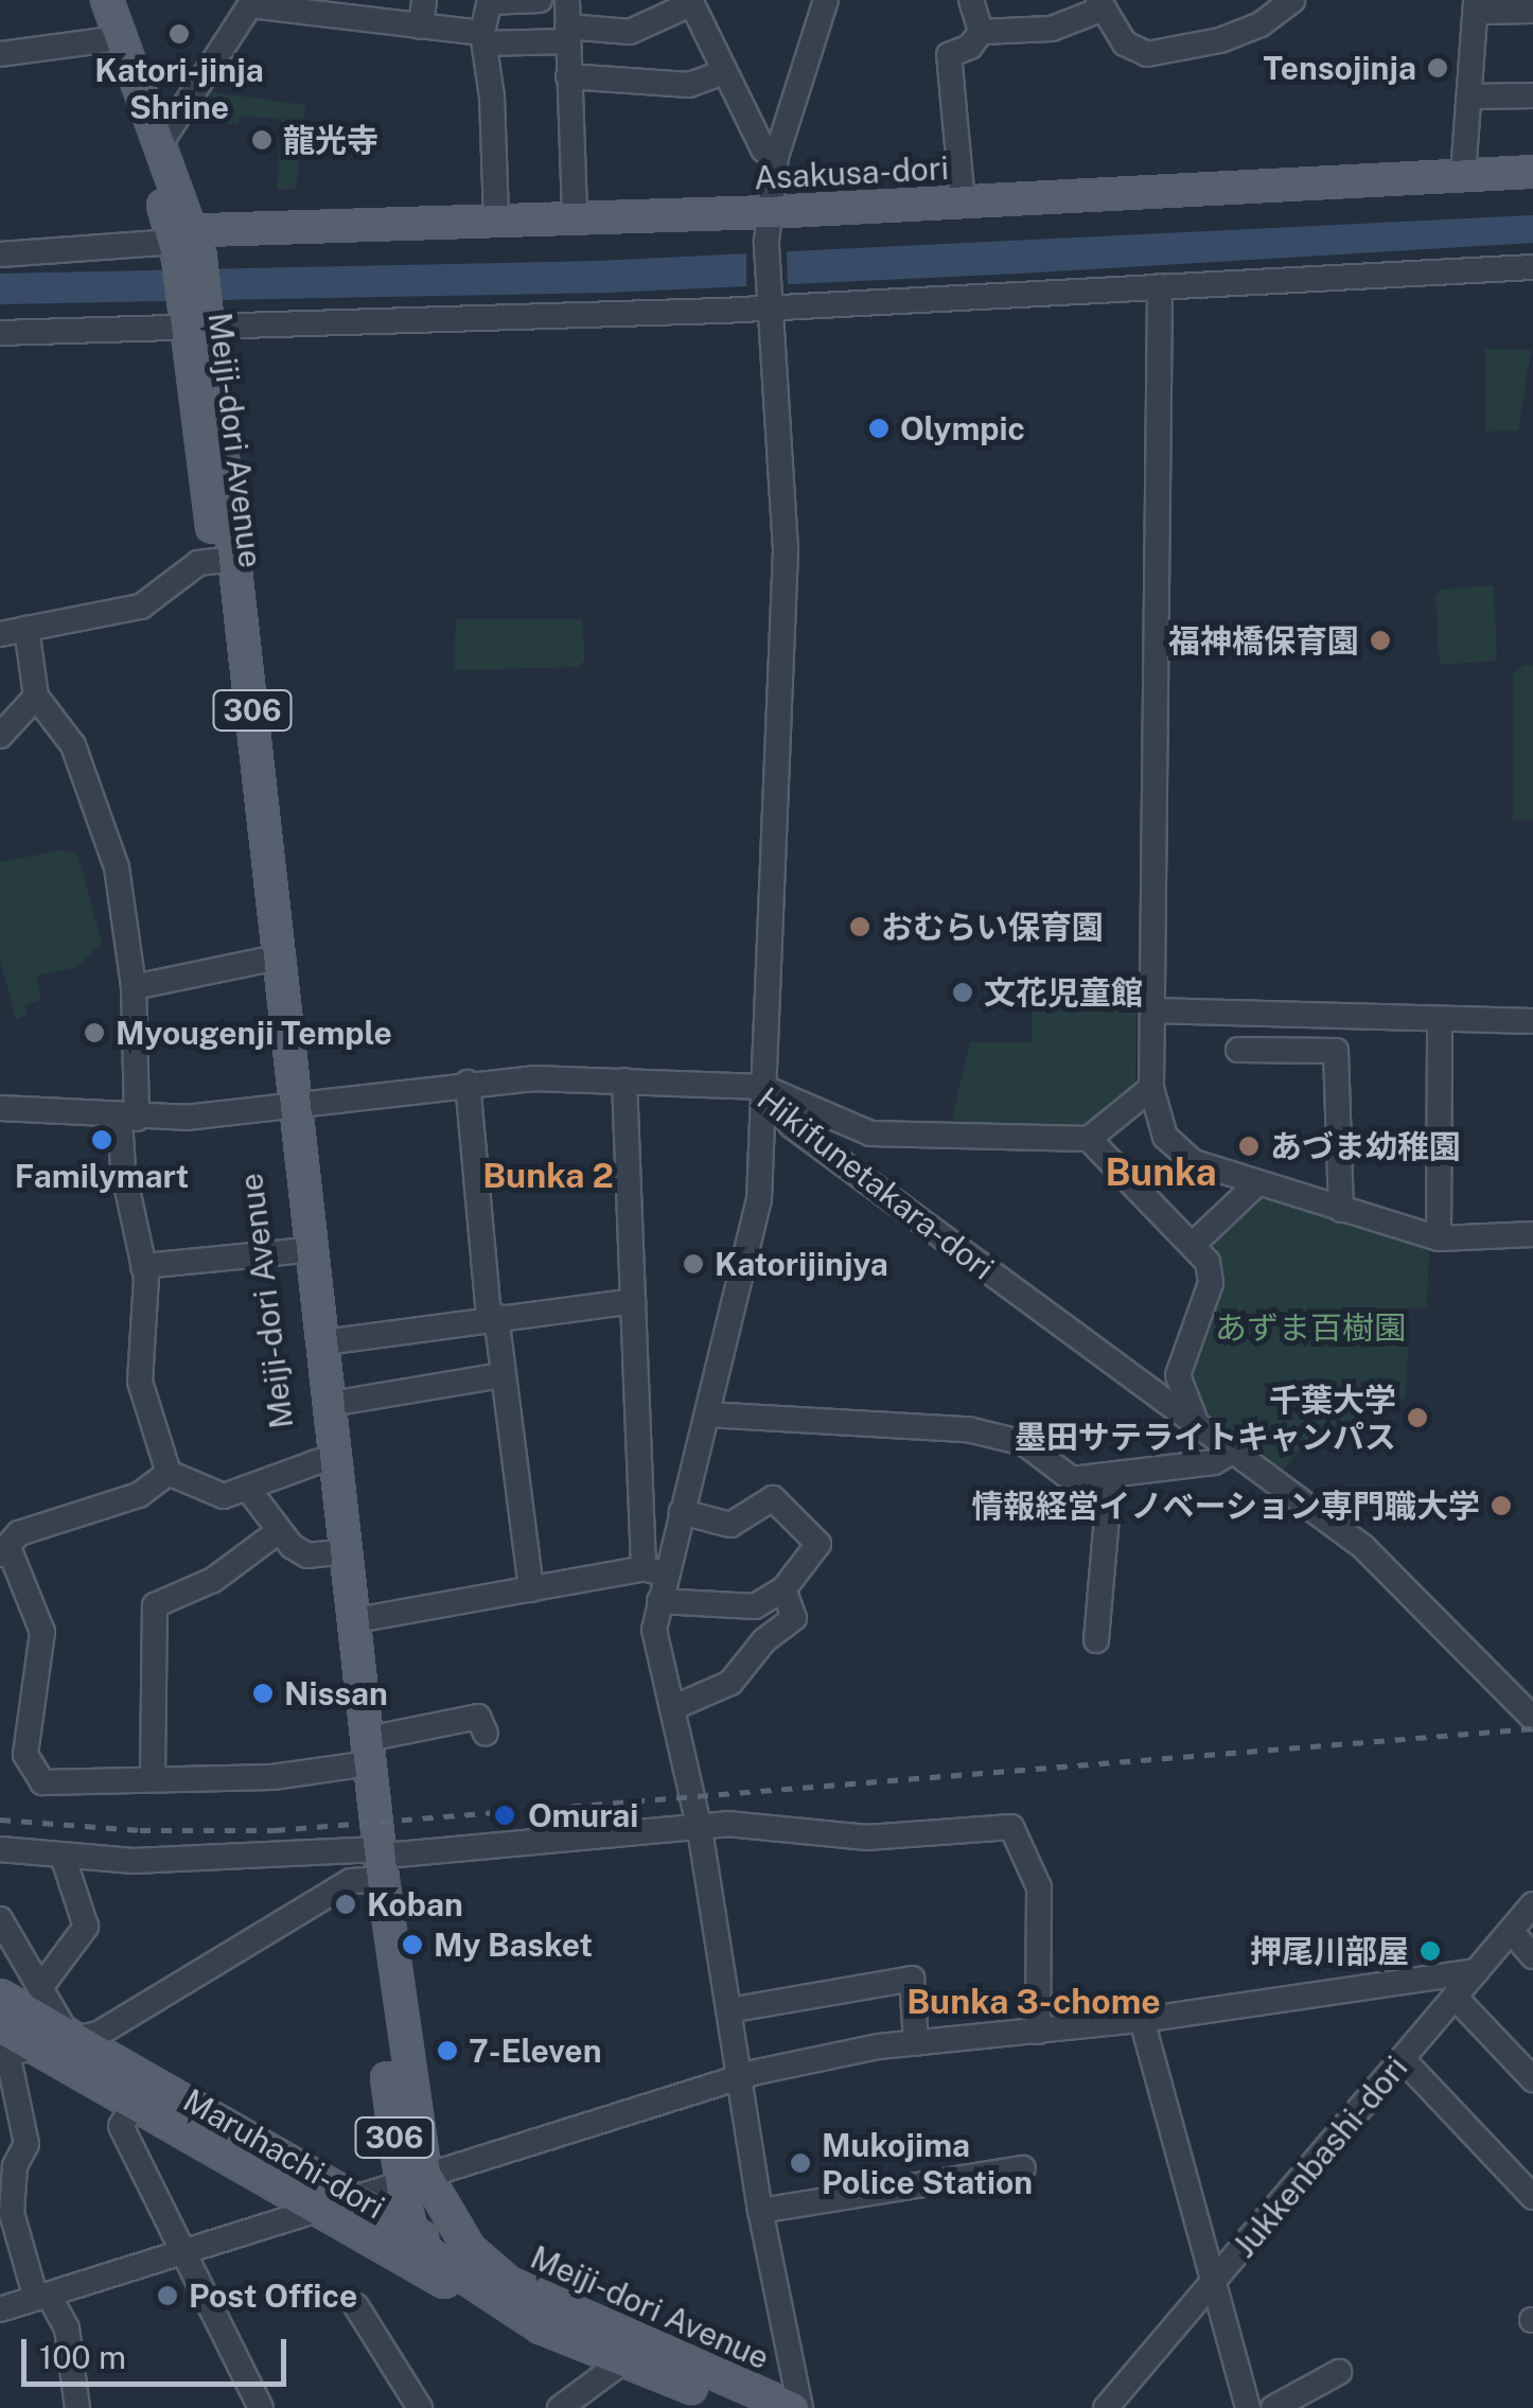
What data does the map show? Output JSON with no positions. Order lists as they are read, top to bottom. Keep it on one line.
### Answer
{"streets":{"main road":["Asakusa-dori","Meiji-dori Avenue","306","Maruhachi-dori"],"street":["Hikifunetakara-dori","Jukkenbashi-dori"]},"crossings":[["Asakusa-dori","Meiji-dori Avenue"],["Meiji-dori Avenue","Hikifunetakara-dori"],["Meiji-dori Avenue","Maruhachi-dori"]],"districts":["Bunka","Bunka 2","Bunka 3-chome"],"parks":["あずま百樹園"],"places":["Katori-jinja Shrine","Tensojinja","龍光寺","Olympic","福神橋保育園","おむらい保育園","文花児童館","Myougenji Temple","Familymart","あづま幼稚園","Katorijinjya","千葉大学 墨田サテライトキャンパス","情報経営イノベーション専門職大学","Nissan","Omurai","Koban","My Basket","押尾川部屋","7-Eleven","Mukojima Police Station","Post Office"],"scale_bar":"100 m"}
